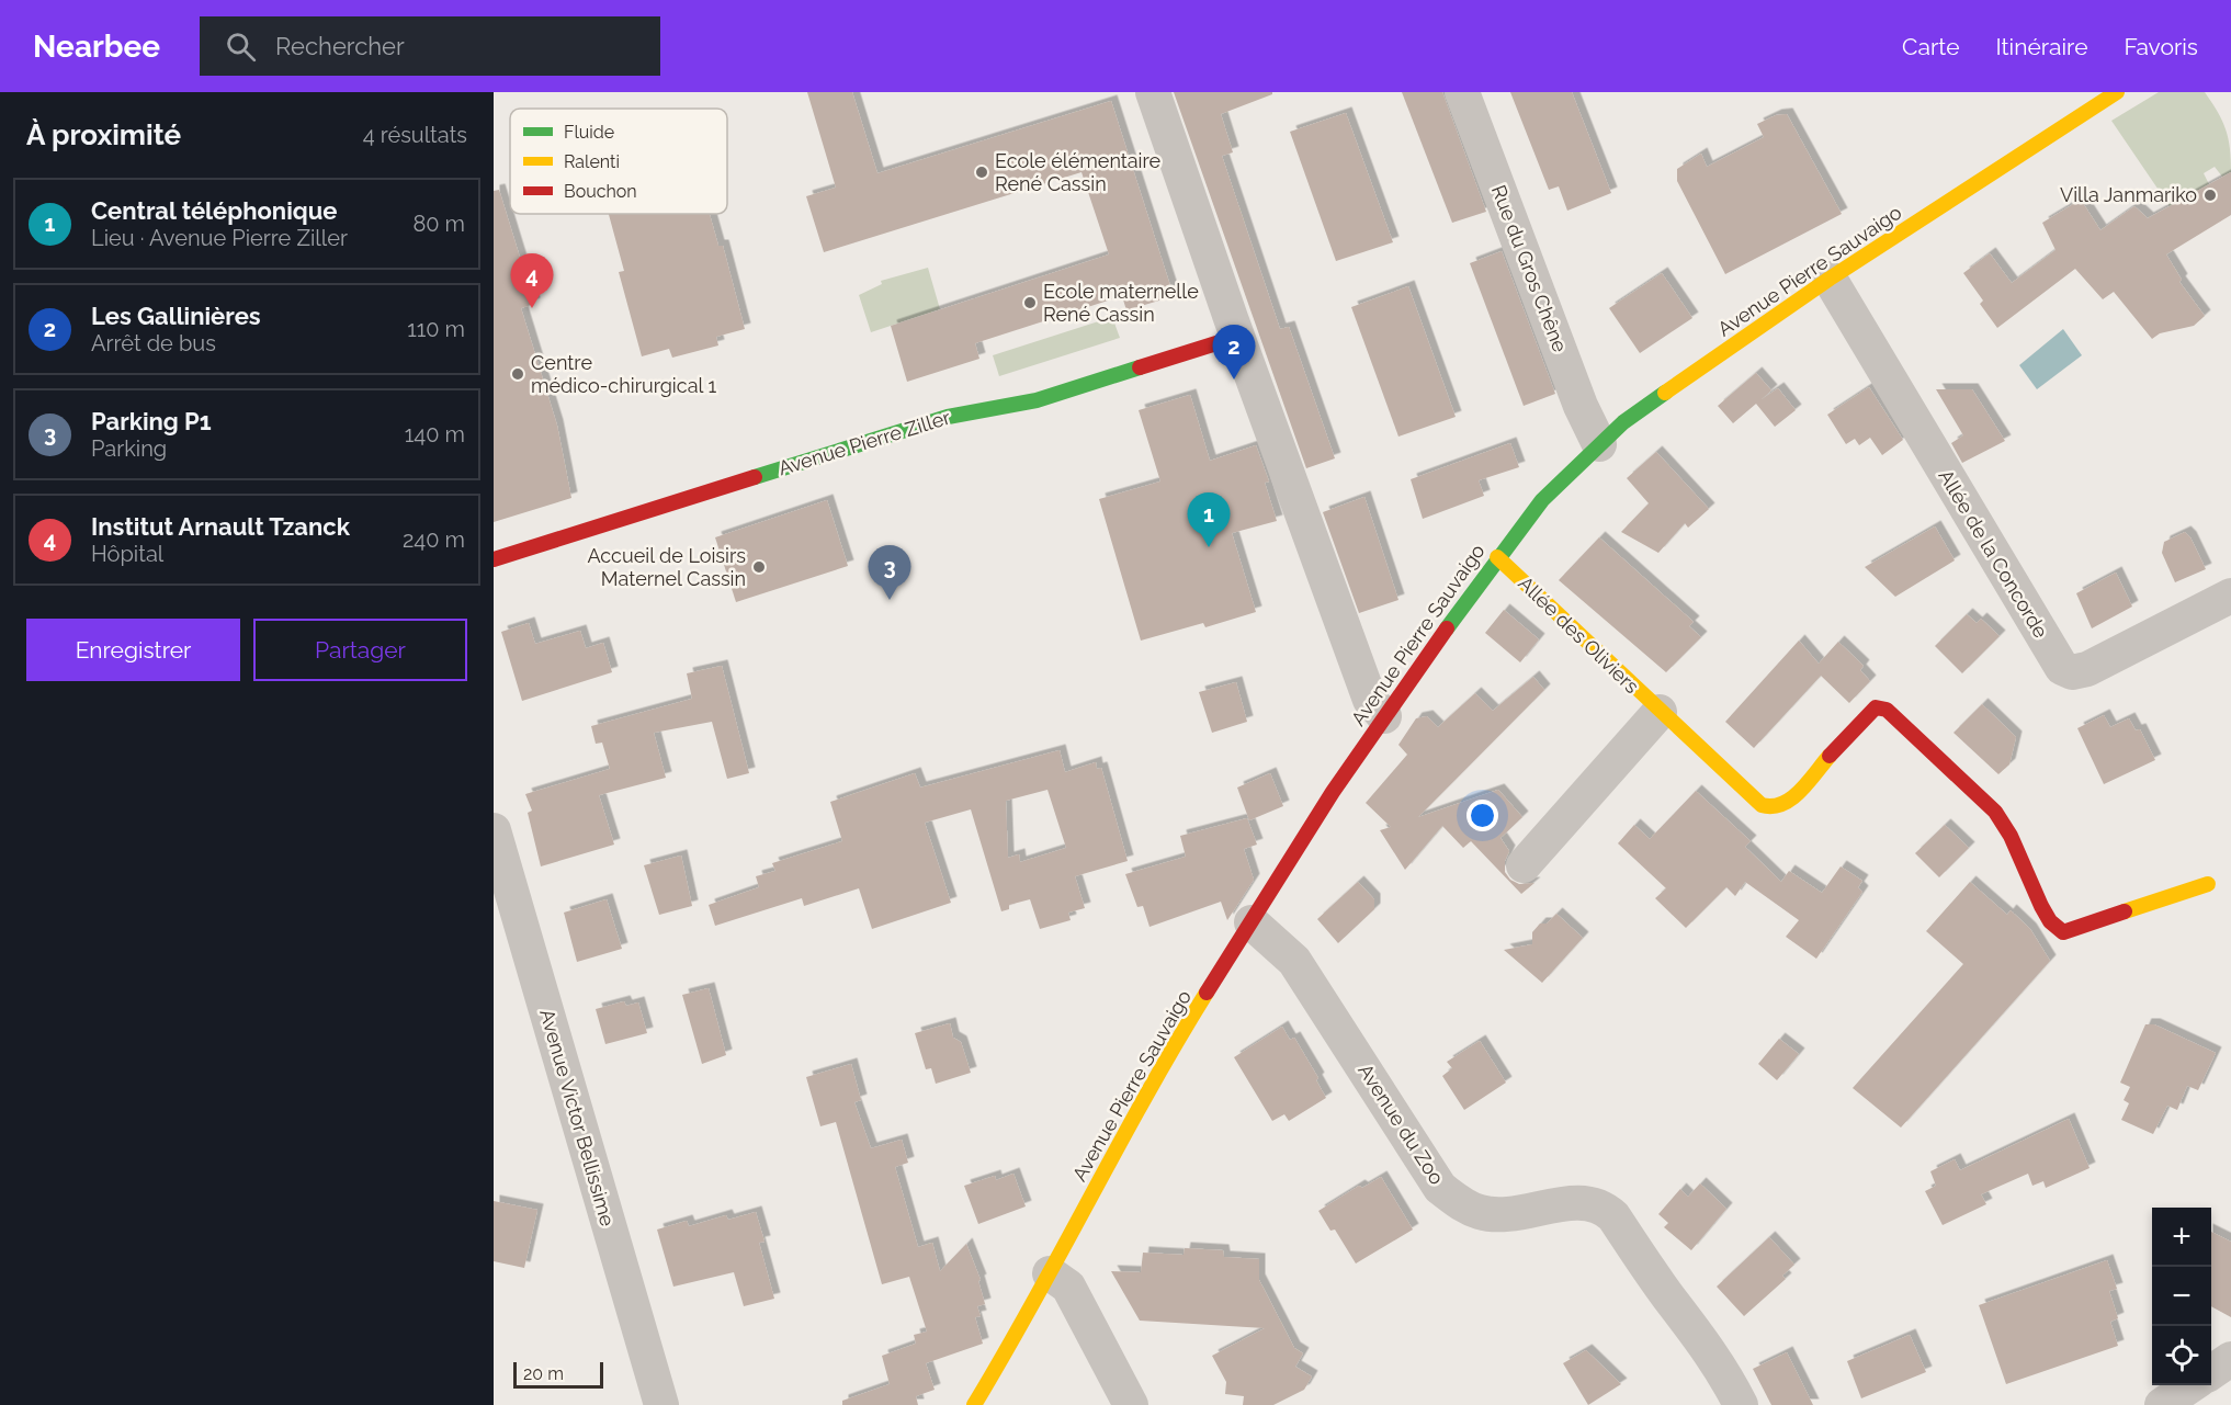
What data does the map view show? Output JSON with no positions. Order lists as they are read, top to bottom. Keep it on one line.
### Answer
{"streets":{"main road":["Avenue Pierre Sauvaigo","Avenue Pierre Ziller","Allée des Oliviers"],"street":["Rue du Gros Chêne","Allée de la Concorde","Avenue Victor Bellissime","Avenue du Zoo"]},"crossings":[["Rue du Gros Chêne","Avenue Pierre Sauvaigo"],["Avenue Pierre Sauvaigo","Allée de la Concorde"],["Avenue Pierre Sauvaigo","Allée des Oliviers"],["Avenue Pierre Sauvaigo","Avenue du Zoo"]],"places":["Ecole élémentaire René Cassin","Villa Janmariko","Ecole maternelle René Cassin","Centre médico-chirurgical 1","Accueil de Loisirs Maternel Cassin"],"legend":["Fluide","Ralenti","Bouchon"],"scale_bar":"20 m","page":{"header":"Nearbee","search":"Rechercher","nav":["Carte","Itinéraire","Favoris"],"heading":["À proximité","4 résultats"],"list":[{"mark":"1","name":"Central téléphonique","note":"Lieu · Avenue Pierre Ziller","value":"80 m"},{"mark":"2","name":"Les Gallinières","note":"Arrêt de bus","value":"110 m"},{"mark":"3","name":"Parking P1","note":"Parking","value":"140 m"},{"mark":"4","name":"Institut Arnault Tzanck","note":"Hôpital","value":"240 m"}],"pins":["4","2","1","3"],"buttons":["Enregistrer","Partager"],"map_buttons":["+","−"],"scale":"20 m"}}
